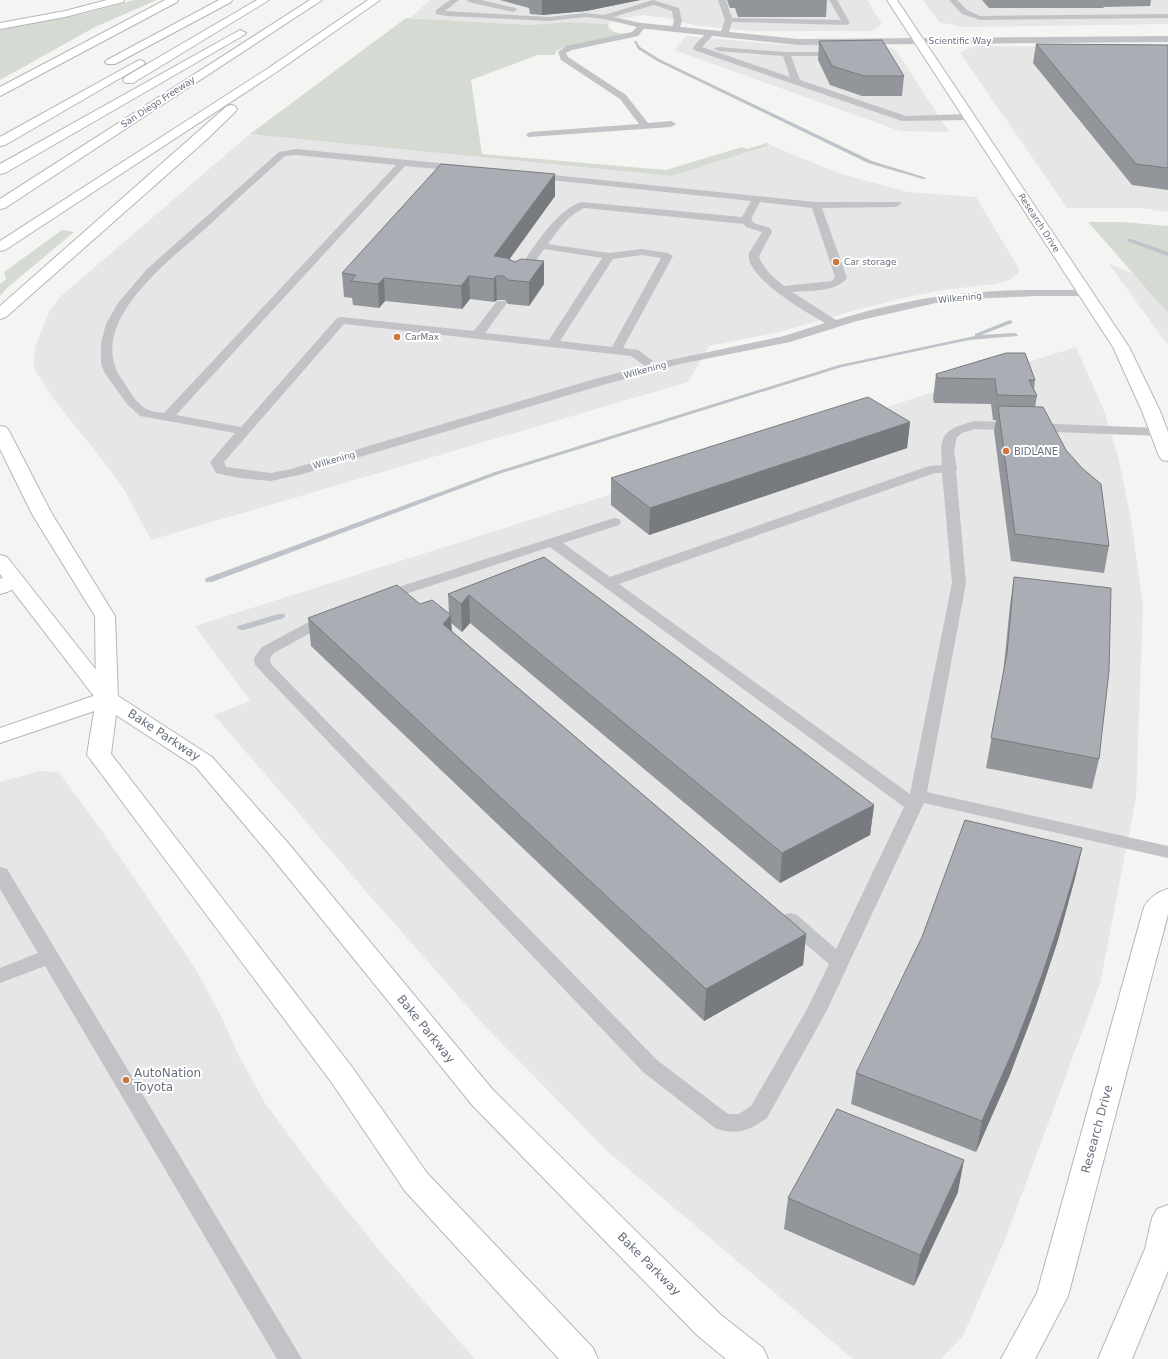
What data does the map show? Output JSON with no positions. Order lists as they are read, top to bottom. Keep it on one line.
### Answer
{"streets":{"main road":["San Diego Freeway","Research Drive","Bake Parkway"],"street":["Scientific Way"],"lane":["Wilkening"]},"crossings":[["Scientific Way","Research Drive"],["Research Drive","Wilkening"]],"places":["Car storage","CarMax","BIDLANE","AutoNation Toyota"]}
